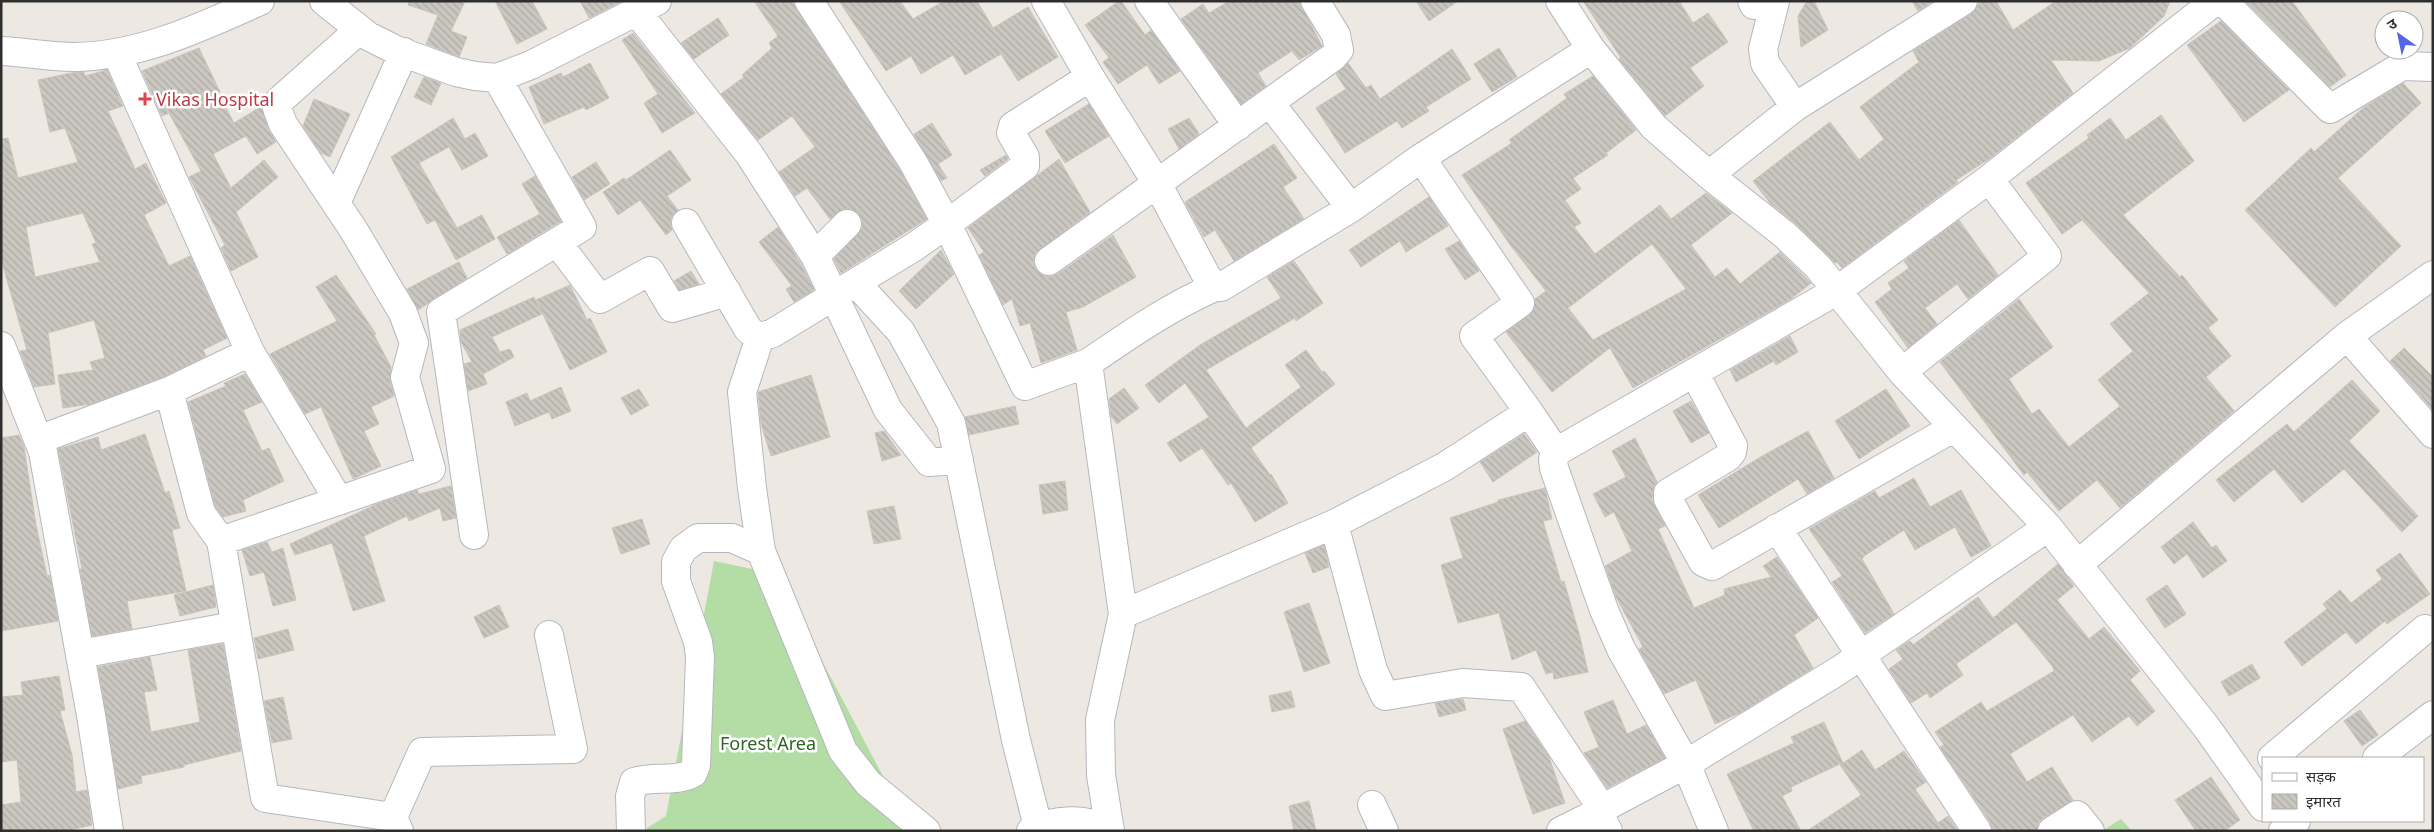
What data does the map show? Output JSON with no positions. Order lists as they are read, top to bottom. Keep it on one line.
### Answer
{"parks":["Forest Area"],"places":{"health":["Vikas Hospital"]},"legend":["सड़क","इमारत"],"north":"top left"}
